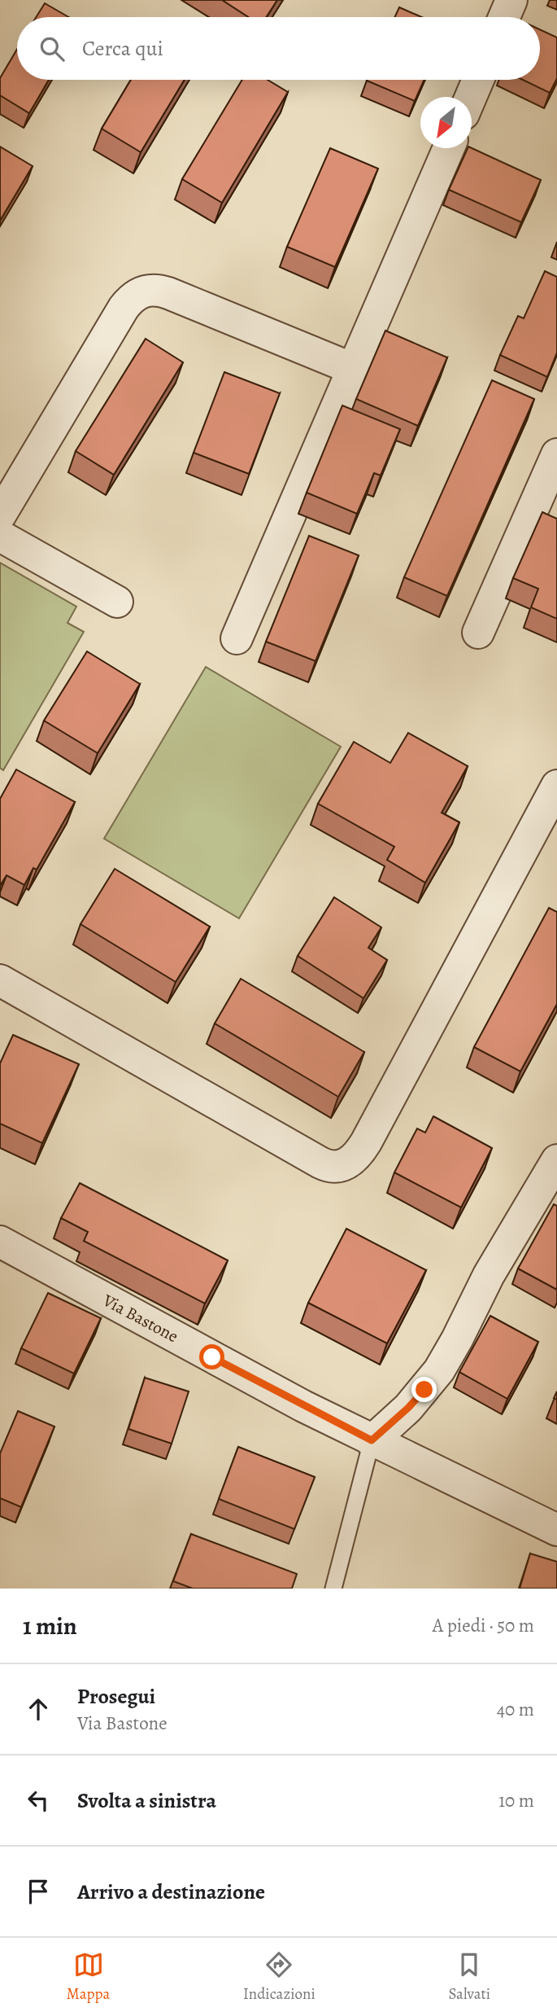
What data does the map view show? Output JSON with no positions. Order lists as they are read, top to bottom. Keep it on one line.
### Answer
{"streets":{"street":["Via Bastone"]},"north":"bottom left","page":{"search":"Cerca qui","heading":["1 min","A piedi · 50 m"],"list":[["Prosegui","Via Bastone","40 m"],["Svolta a sinistra","10 m"],"Arrivo a destinazione"],"nav":["Mappa","Indicazioni","Salvati"]}}
